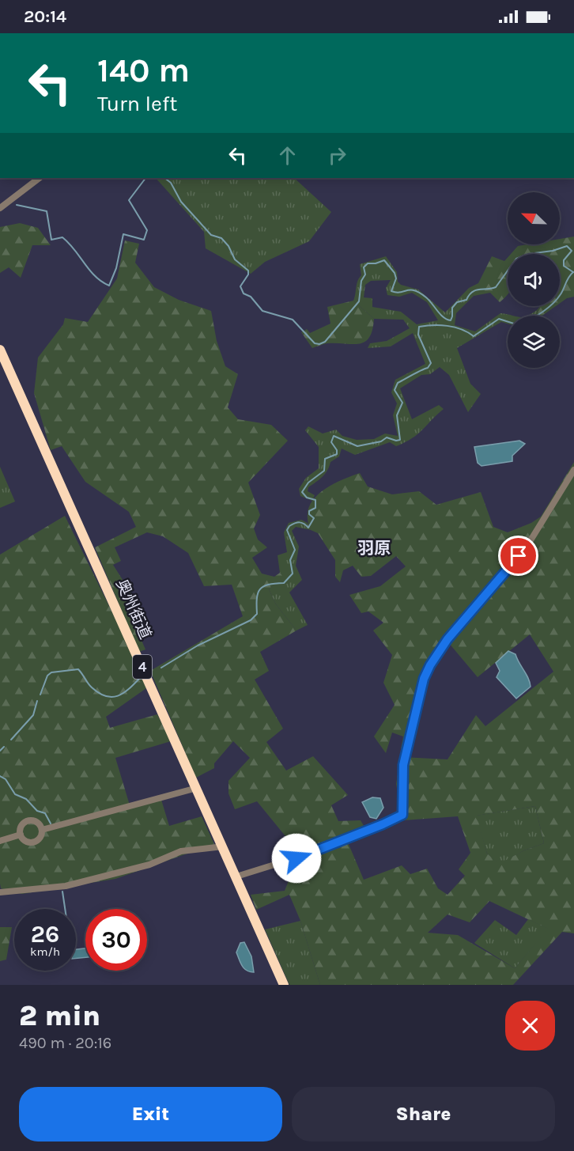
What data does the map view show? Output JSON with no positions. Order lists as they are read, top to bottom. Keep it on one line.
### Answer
{"streets":{"highway":["奥州街道","4"]},"districts":["羽原"],"north":"top left","page":{"status":"20:14","turn":["140 m","Turn left"],"speed":"26 km/h","limit":"30","heading":["2 min","490 m · 20:16"],"buttons":["Exit","Share"]}}
